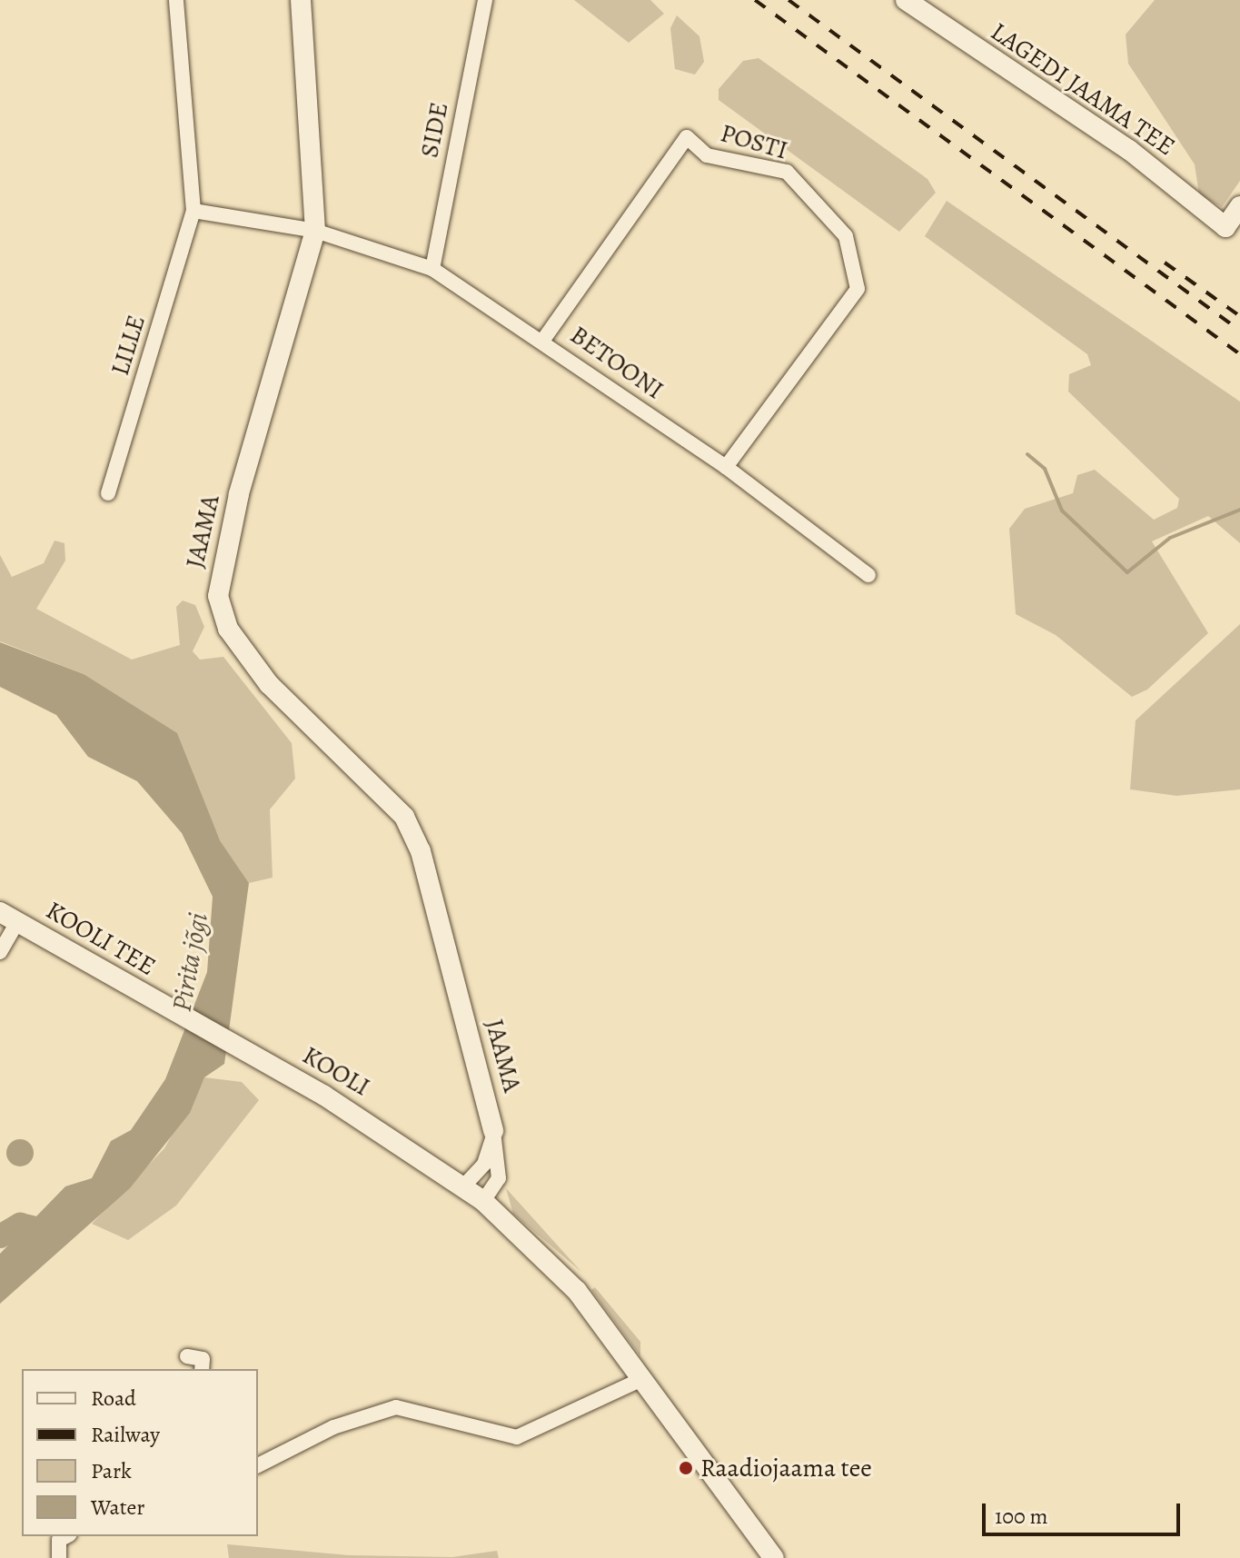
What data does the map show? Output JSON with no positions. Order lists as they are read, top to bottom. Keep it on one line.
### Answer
{"streets":{"street":["LAGEDI JAAMA TEE","SIDE","POSTI","LILLE","BETOONI","JAAMA","KOOLI TEE","KOOLI"]},"crossings":[["SIDE","BETOONI"],["POSTI","BETOONI"],["BETOONI","JAAMA"],["JAAMA","KOOLI"],["KOOLI TEE","KOOLI"]],"water":["Pirita jõgi"],"places":["Raadiojaama tee"],"legend":["Road","Railway","Park","Water"],"scale_bar":"100 m"}
